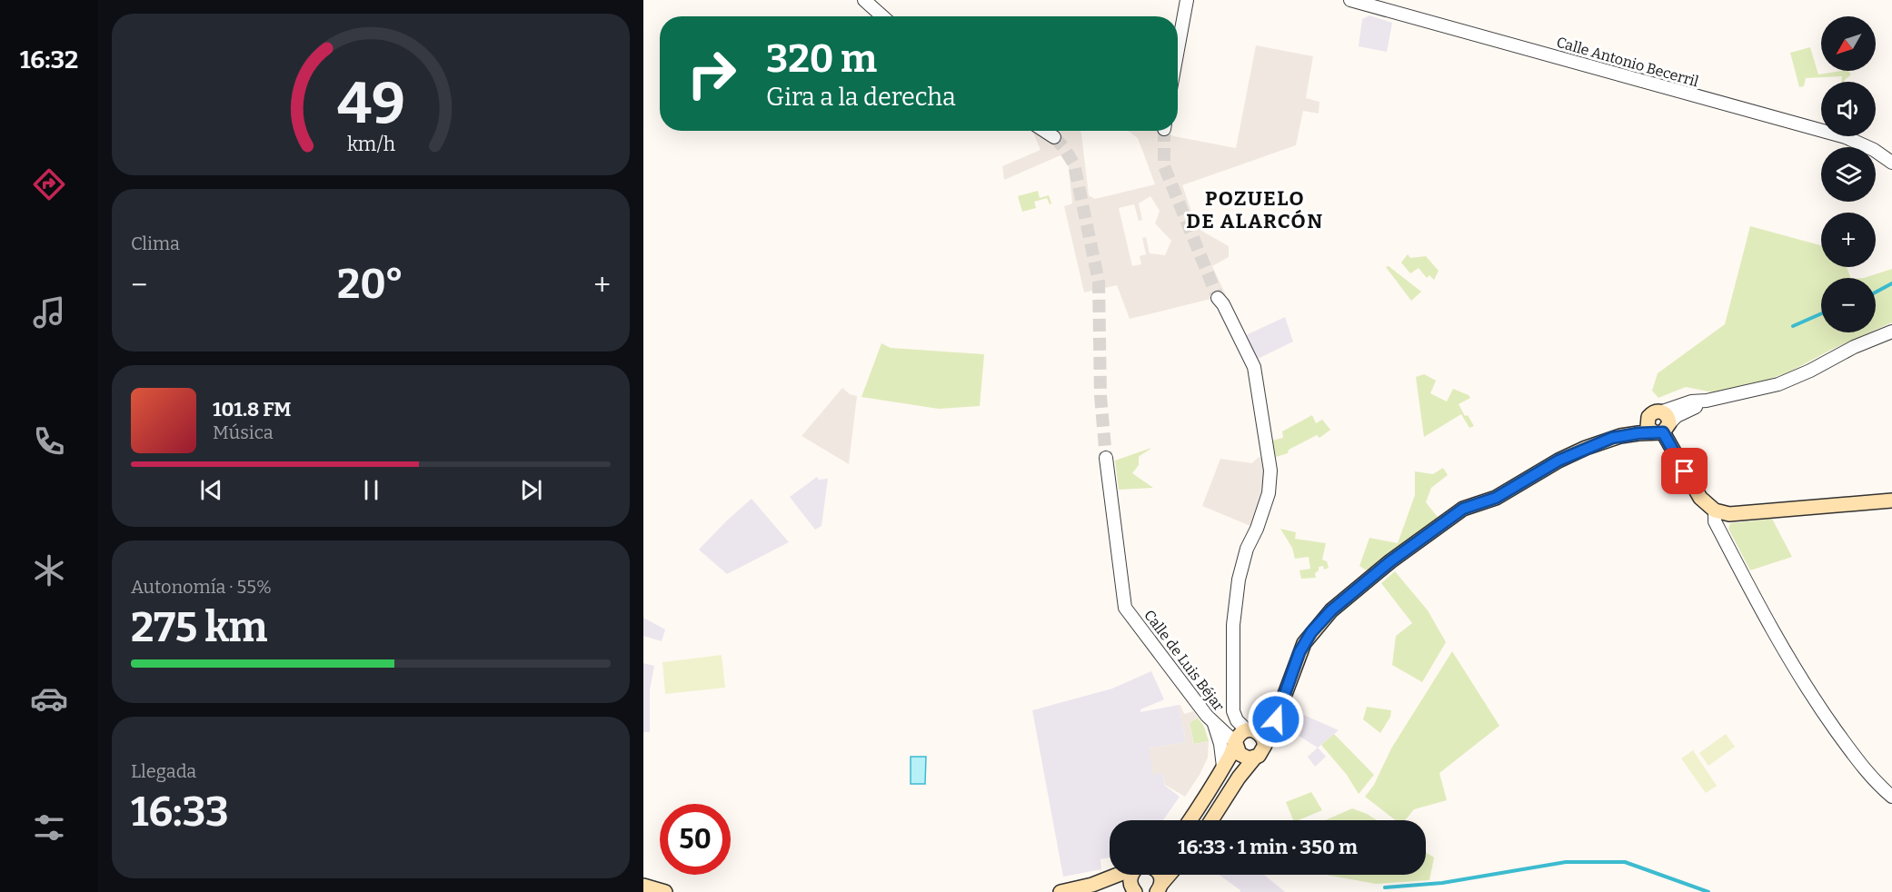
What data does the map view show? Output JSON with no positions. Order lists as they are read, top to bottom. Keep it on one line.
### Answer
{"streets":{"street":["Calle Antonio Becerril","Calle de Luis Béjar"]},"districts":["POZUELO DE ALARCÓN"],"north":"bottom left","page":{"tabs":"16:32","map_buttons":["+","−"],"turn":["320 m","Gira a la derecha"],"tile":["Clima",["Autonomía · 55%","275 km"],["Llegada","16:33"]],"heat":["−","20°","+"],"song":["101.8 FM","Música"],"limit":"50","trip":"16:33 · 1 min · 350 m","gauge":["49","km/h"]}}
